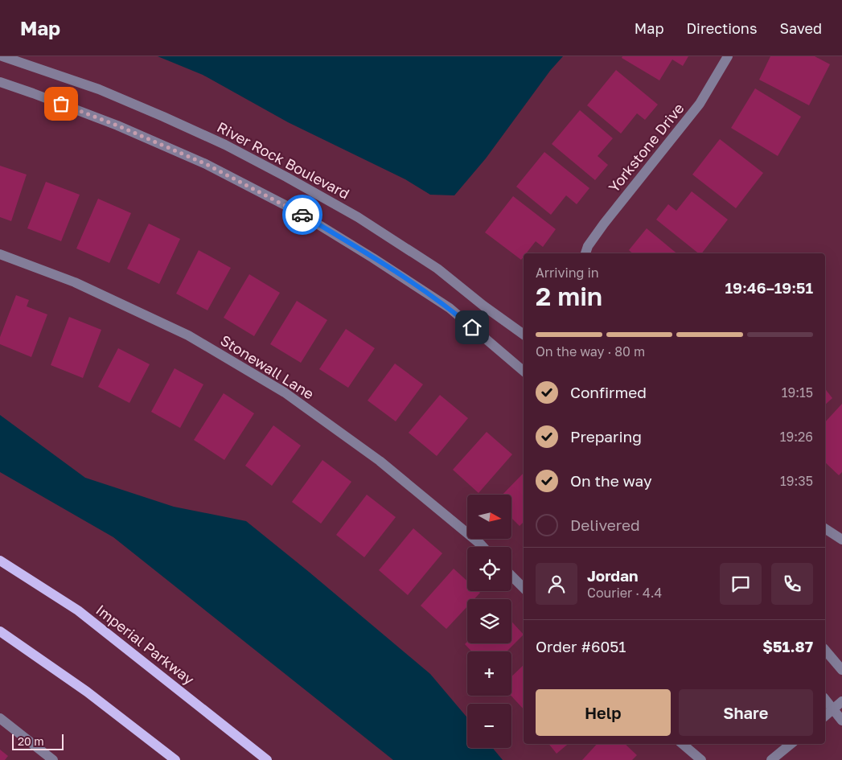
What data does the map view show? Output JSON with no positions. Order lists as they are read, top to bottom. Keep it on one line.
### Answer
{"streets":{"main road":["Imperial Parkway"],"street":["Yorkstone Drive","River Rock Boulevard","Stonewall Lane"]},"scale_bar":"20 m","north":"right","page":{"header":"Map","nav":["Map","Directions","Saved"],"heading":["2 min","Arriving in","19:46–19:51"],"panel":["Jordan","Courier · 4.4","Order #6051","$51.87"],"bar":"On the way · 80 m","list":[["Confirmed","19:15"],["Preparing","19:26"],["On the way","19:35"],"Delivered"],"map_buttons":["+","−"],"buttons":["Help","Share"],"scale":"20 m"}}
